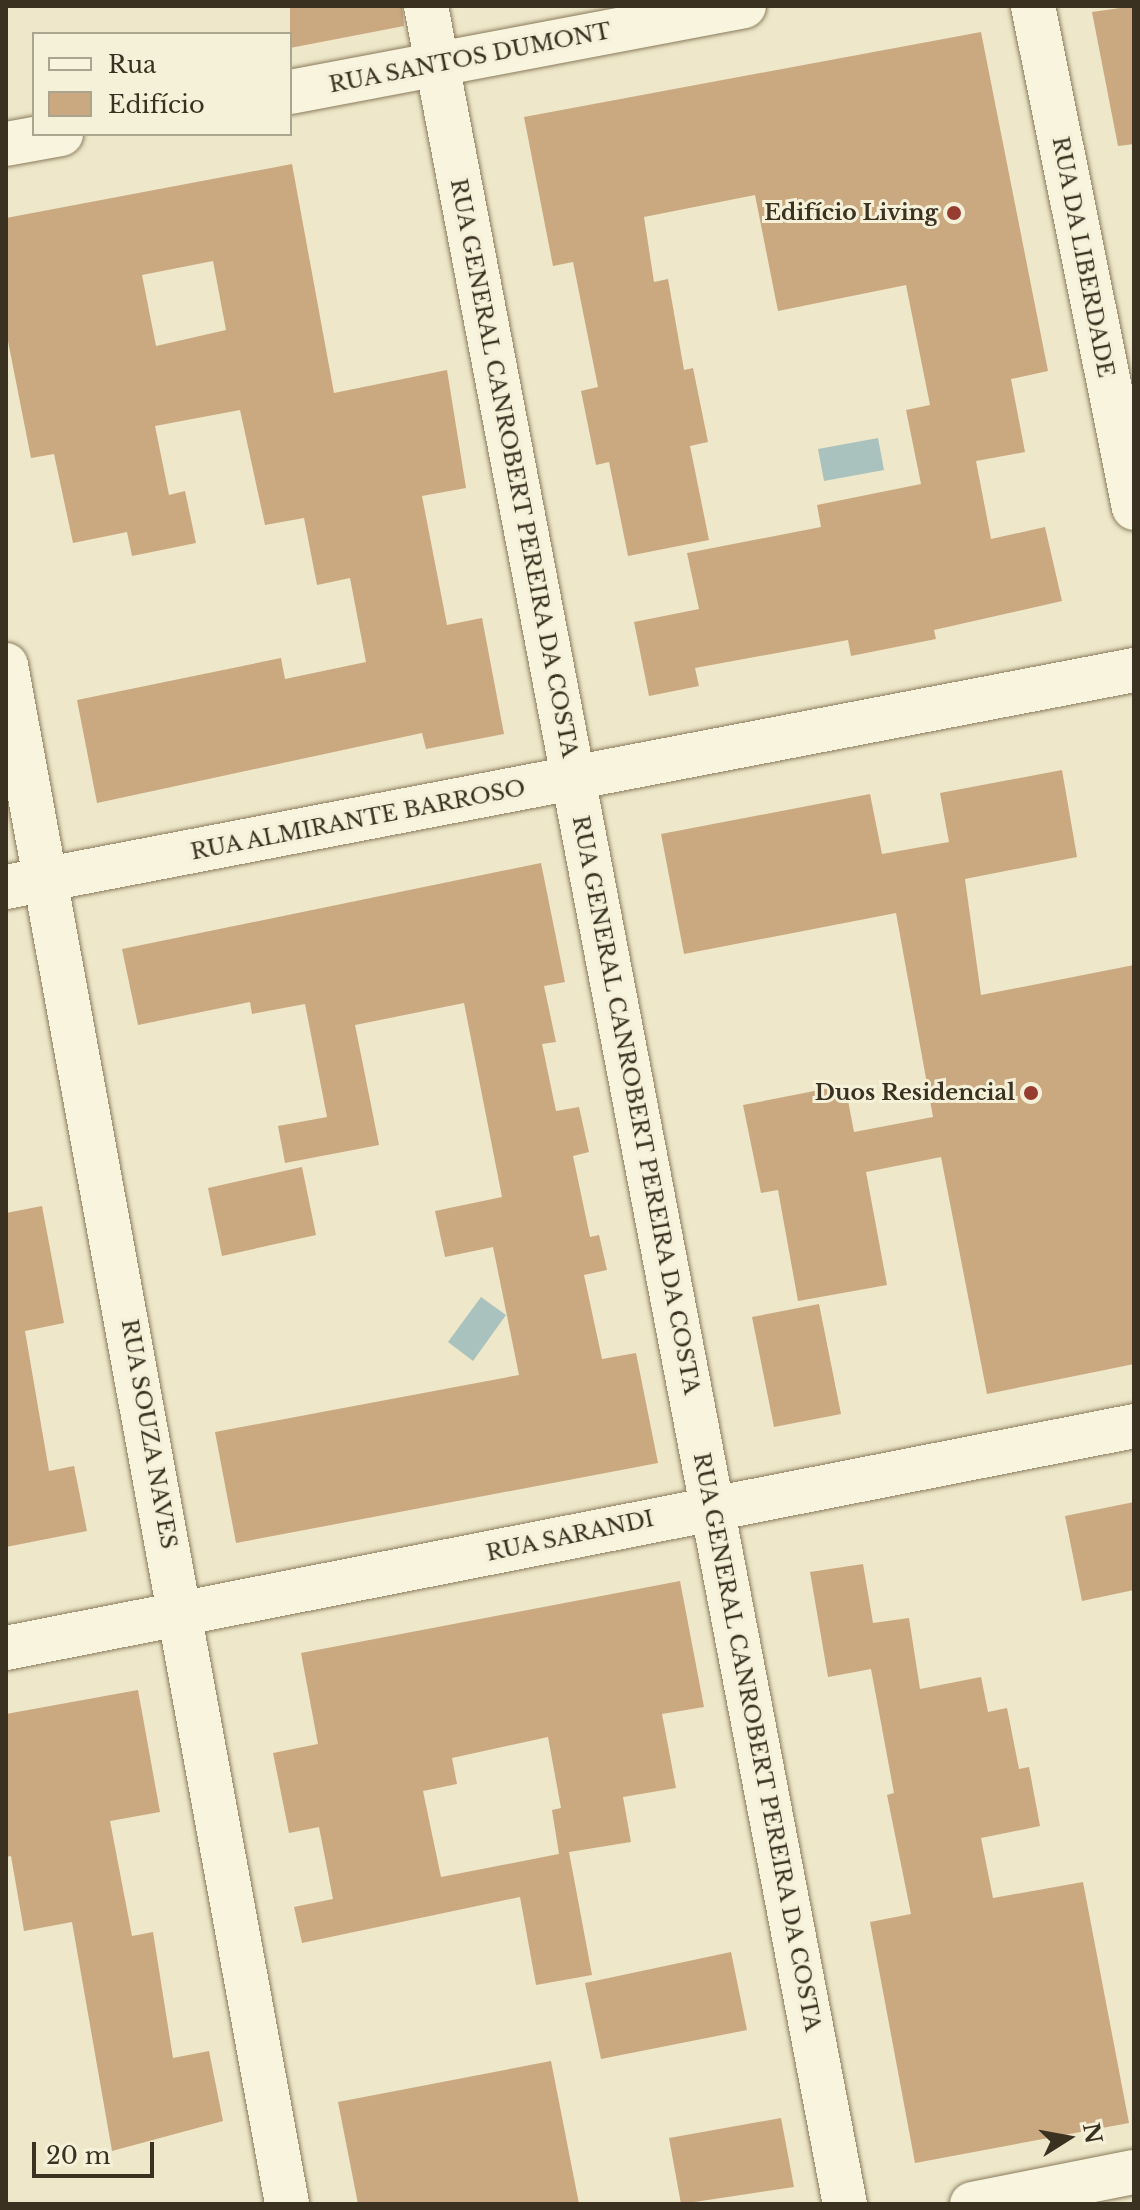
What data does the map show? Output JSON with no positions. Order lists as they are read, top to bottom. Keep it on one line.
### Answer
{"streets":{"street":["RUA SANTOS DUMONT","RUA DA LIBERDADE","RUA GENERAL CANROBERT PEREIRA DA COSTA","RUA ALMIRANTE BARROSO","RUA SOUZA NAVES","RUA SARANDI"]},"crossings":[["RUA SANTOS DUMONT","RUA GENERAL CANROBERT PEREIRA DA COSTA"],["RUA GENERAL CANROBERT PEREIRA DA COSTA","RUA ALMIRANTE BARROSO"],["RUA GENERAL CANROBERT PEREIRA DA COSTA","RUA SARANDI"],["RUA ALMIRANTE BARROSO","RUA SOUZA NAVES"],["RUA SOUZA NAVES","RUA SARANDI"]],"places":["Edifício Living","Duos Residencial"],"legend":["Rua","Edifício"],"scale_bar":"20 m","north":"right"}
